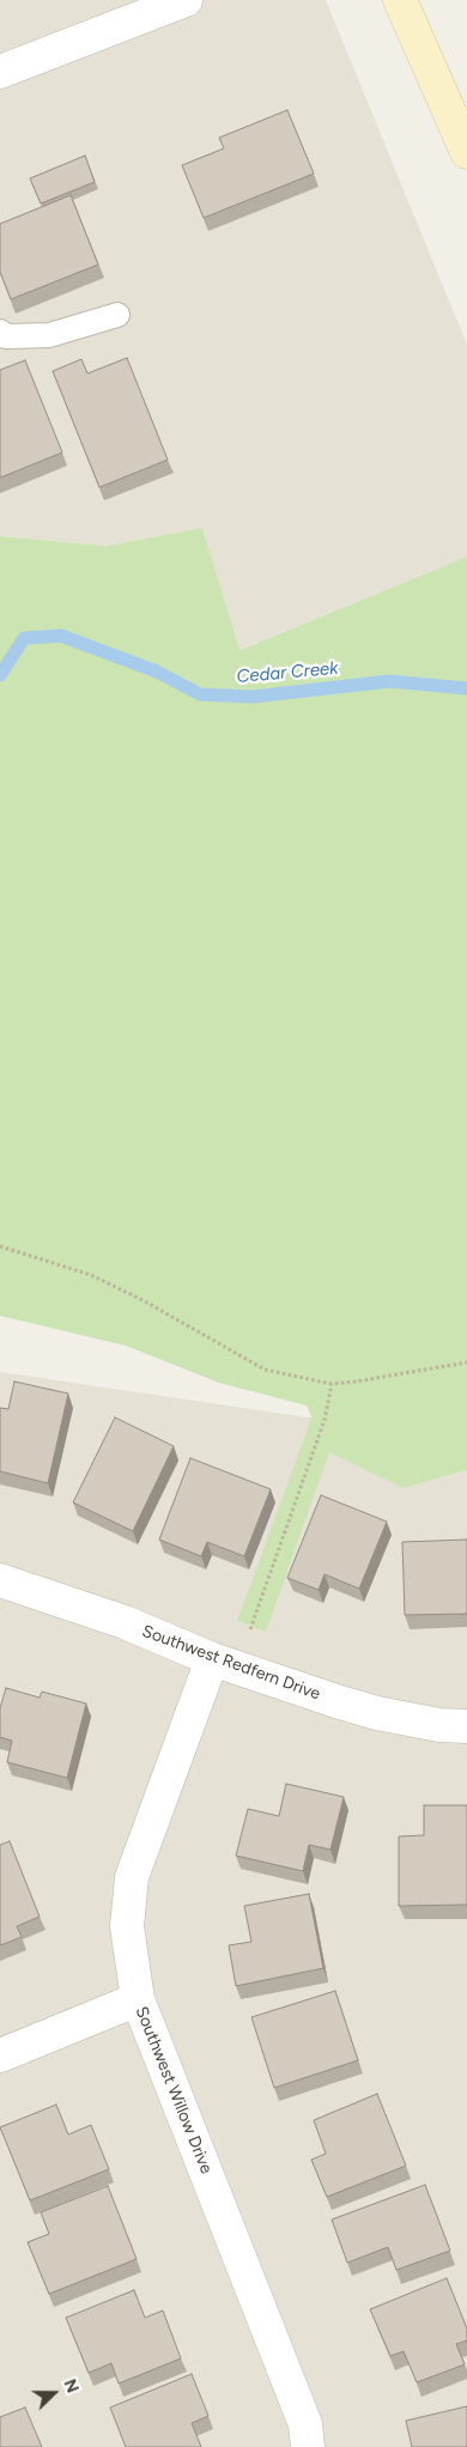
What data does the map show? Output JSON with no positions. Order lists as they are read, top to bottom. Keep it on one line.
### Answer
{"streets":{"street":["Southwest Redfern Drive","Southwest Willow Drive"]},"crossings":[["Southwest Redfern Drive","Southwest Willow Drive"]],"water":["Cedar Creek"],"north":"right"}
